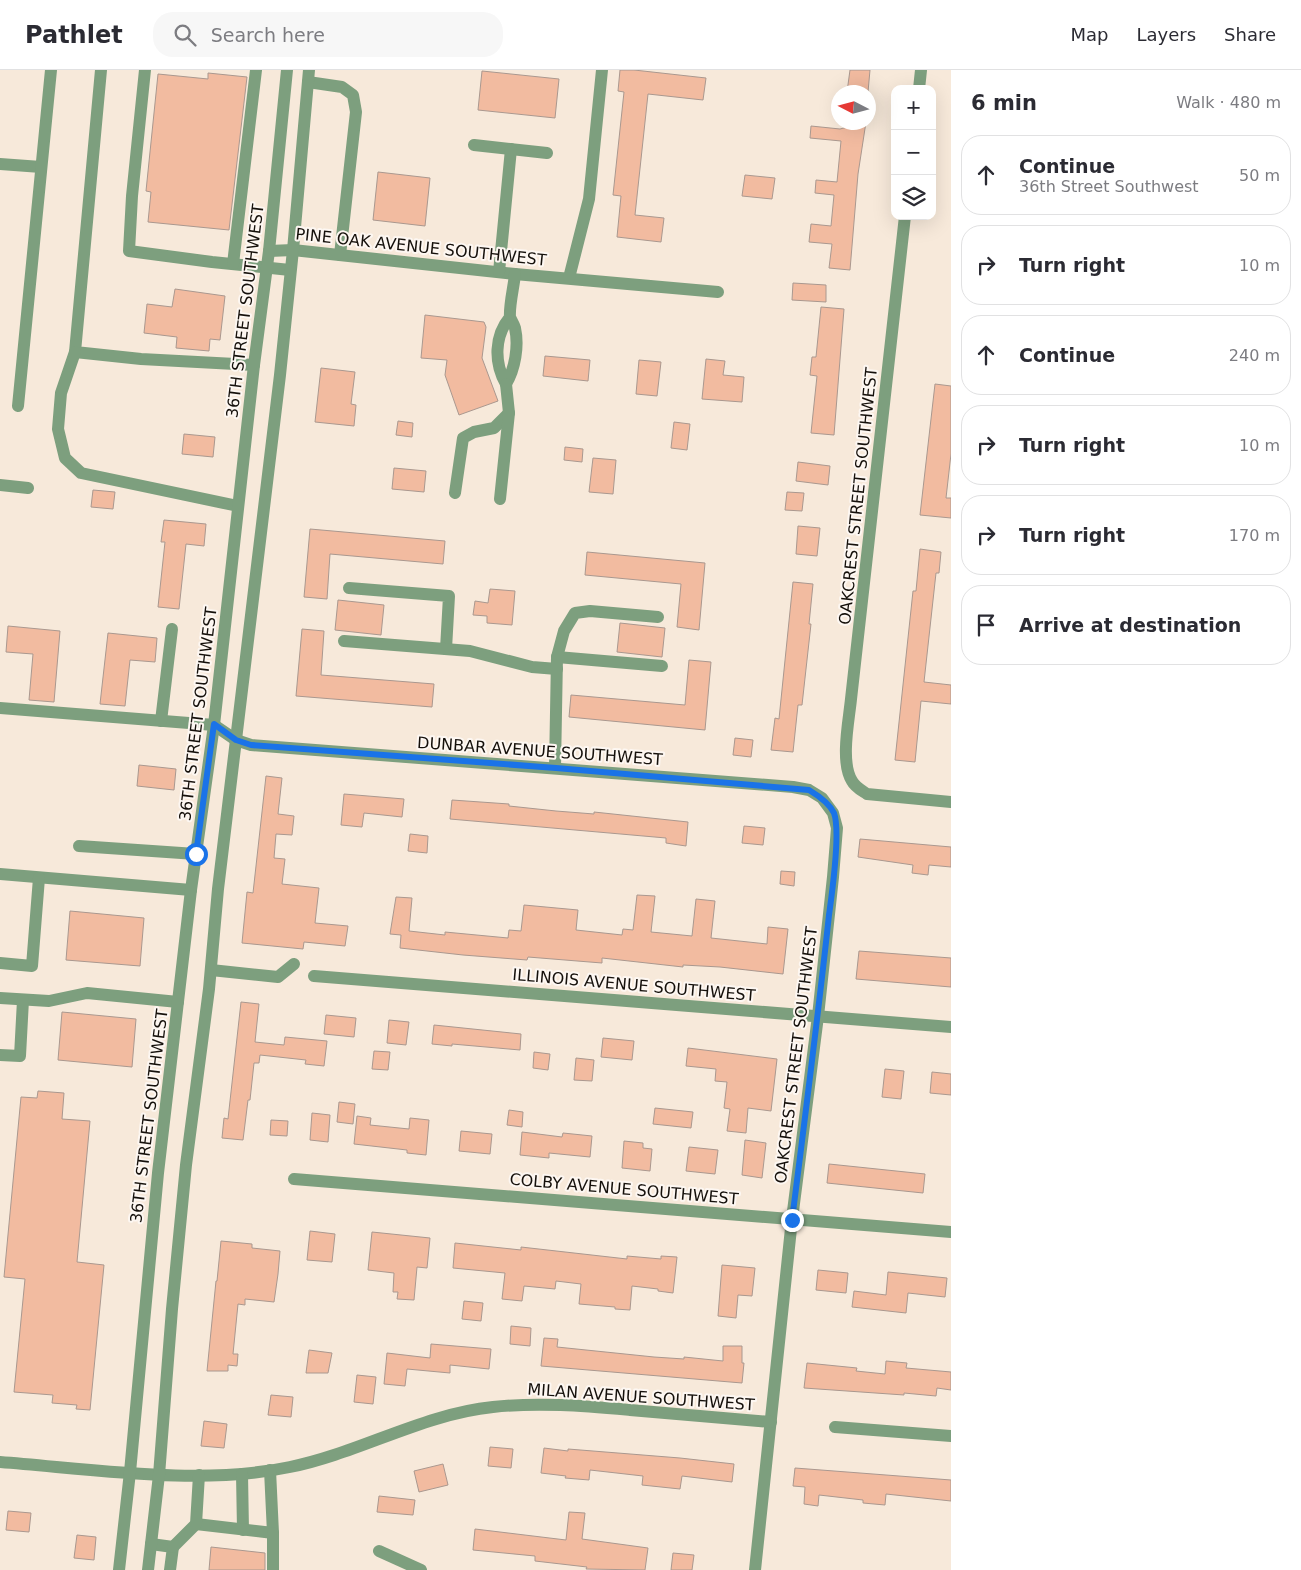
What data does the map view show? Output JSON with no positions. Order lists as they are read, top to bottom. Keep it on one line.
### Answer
{"streets":{"street":["PINE OAK AVENUE SOUTHWEST","36TH STREET SOUTHWEST","OAKCREST STREET SOUTHWEST","DUNBAR AVENUE SOUTHWEST","ILLINOIS AVENUE SOUTHWEST","COLBY AVENUE SOUTHWEST","MILAN AVENUE SOUTHWEST"]},"crossings":[["PINE OAK AVENUE SOUTHWEST","36TH STREET SOUTHWEST"],["36TH STREET SOUTHWEST","MILAN AVENUE SOUTHWEST"],["OAKCREST STREET SOUTHWEST","DUNBAR AVENUE SOUTHWEST"],["OAKCREST STREET SOUTHWEST","ILLINOIS AVENUE SOUTHWEST"],["OAKCREST STREET SOUTHWEST","COLBY AVENUE SOUTHWEST"],["OAKCREST STREET SOUTHWEST","MILAN AVENUE SOUTHWEST"]],"north":"left","page":{"header":"Pathlet","search":"Search here","nav":["Map","Layers","Share"],"heading":["6 min","Walk · 480 m"],"map_buttons":["+","−"],"list":[["Continue","36th Street Southwest","50 m"],["Turn right","10 m"],["Continue","240 m"],["Turn right","10 m"],["Turn right","170 m"],"Arrive at destination"]}}
